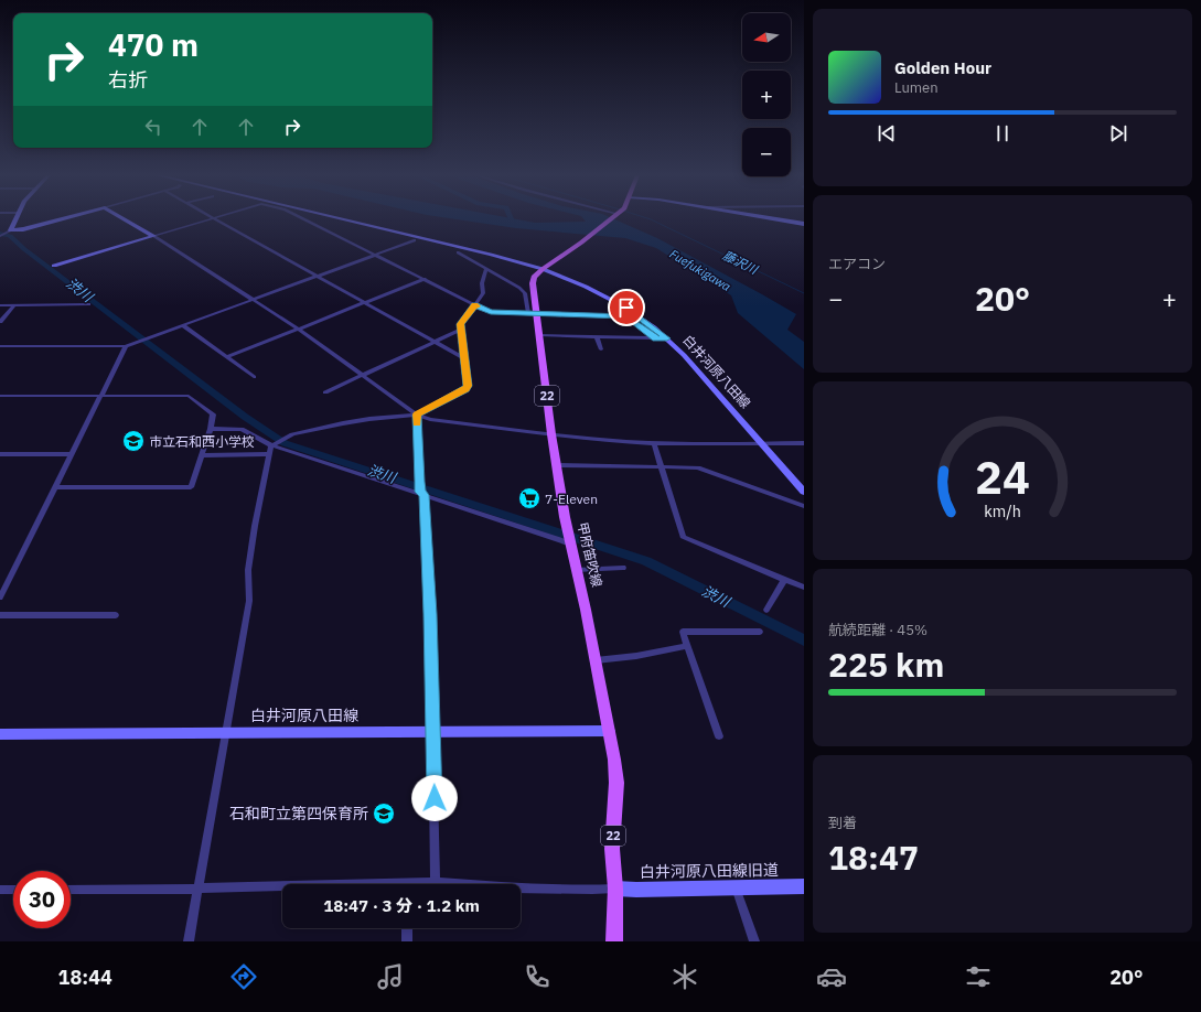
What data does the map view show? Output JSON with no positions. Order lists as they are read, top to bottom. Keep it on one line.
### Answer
{"streets":{"main road":["白井河原八田線","22","甲府笛吹線","白井河原八田線旧道"]},"crossings":[["白井河原八田線","甲府笛吹線"],["甲府笛吹線","白井河原八田線旧道"]],"water":["藤沢川","Fuefukigawa","渋川"],"places":{"school or university":["市立石和西小学校","石和町立第四保育所"],"supermarket":["7-Eleven"]},"north":"left","page":{"map_buttons":["+","−"],"turn":["470 m","右折"],"song":["Golden Hour","Lumen"],"tile":["エアコン",["航続距離 · 45%","225 km"],["到着","18:47"]],"heat":["−","20°","+"],"limit":"30","trip":"18:47 · 3 分 · 1.2 km","tabs":["18:44","20°"],"gauge":["24","km/h"]}}
